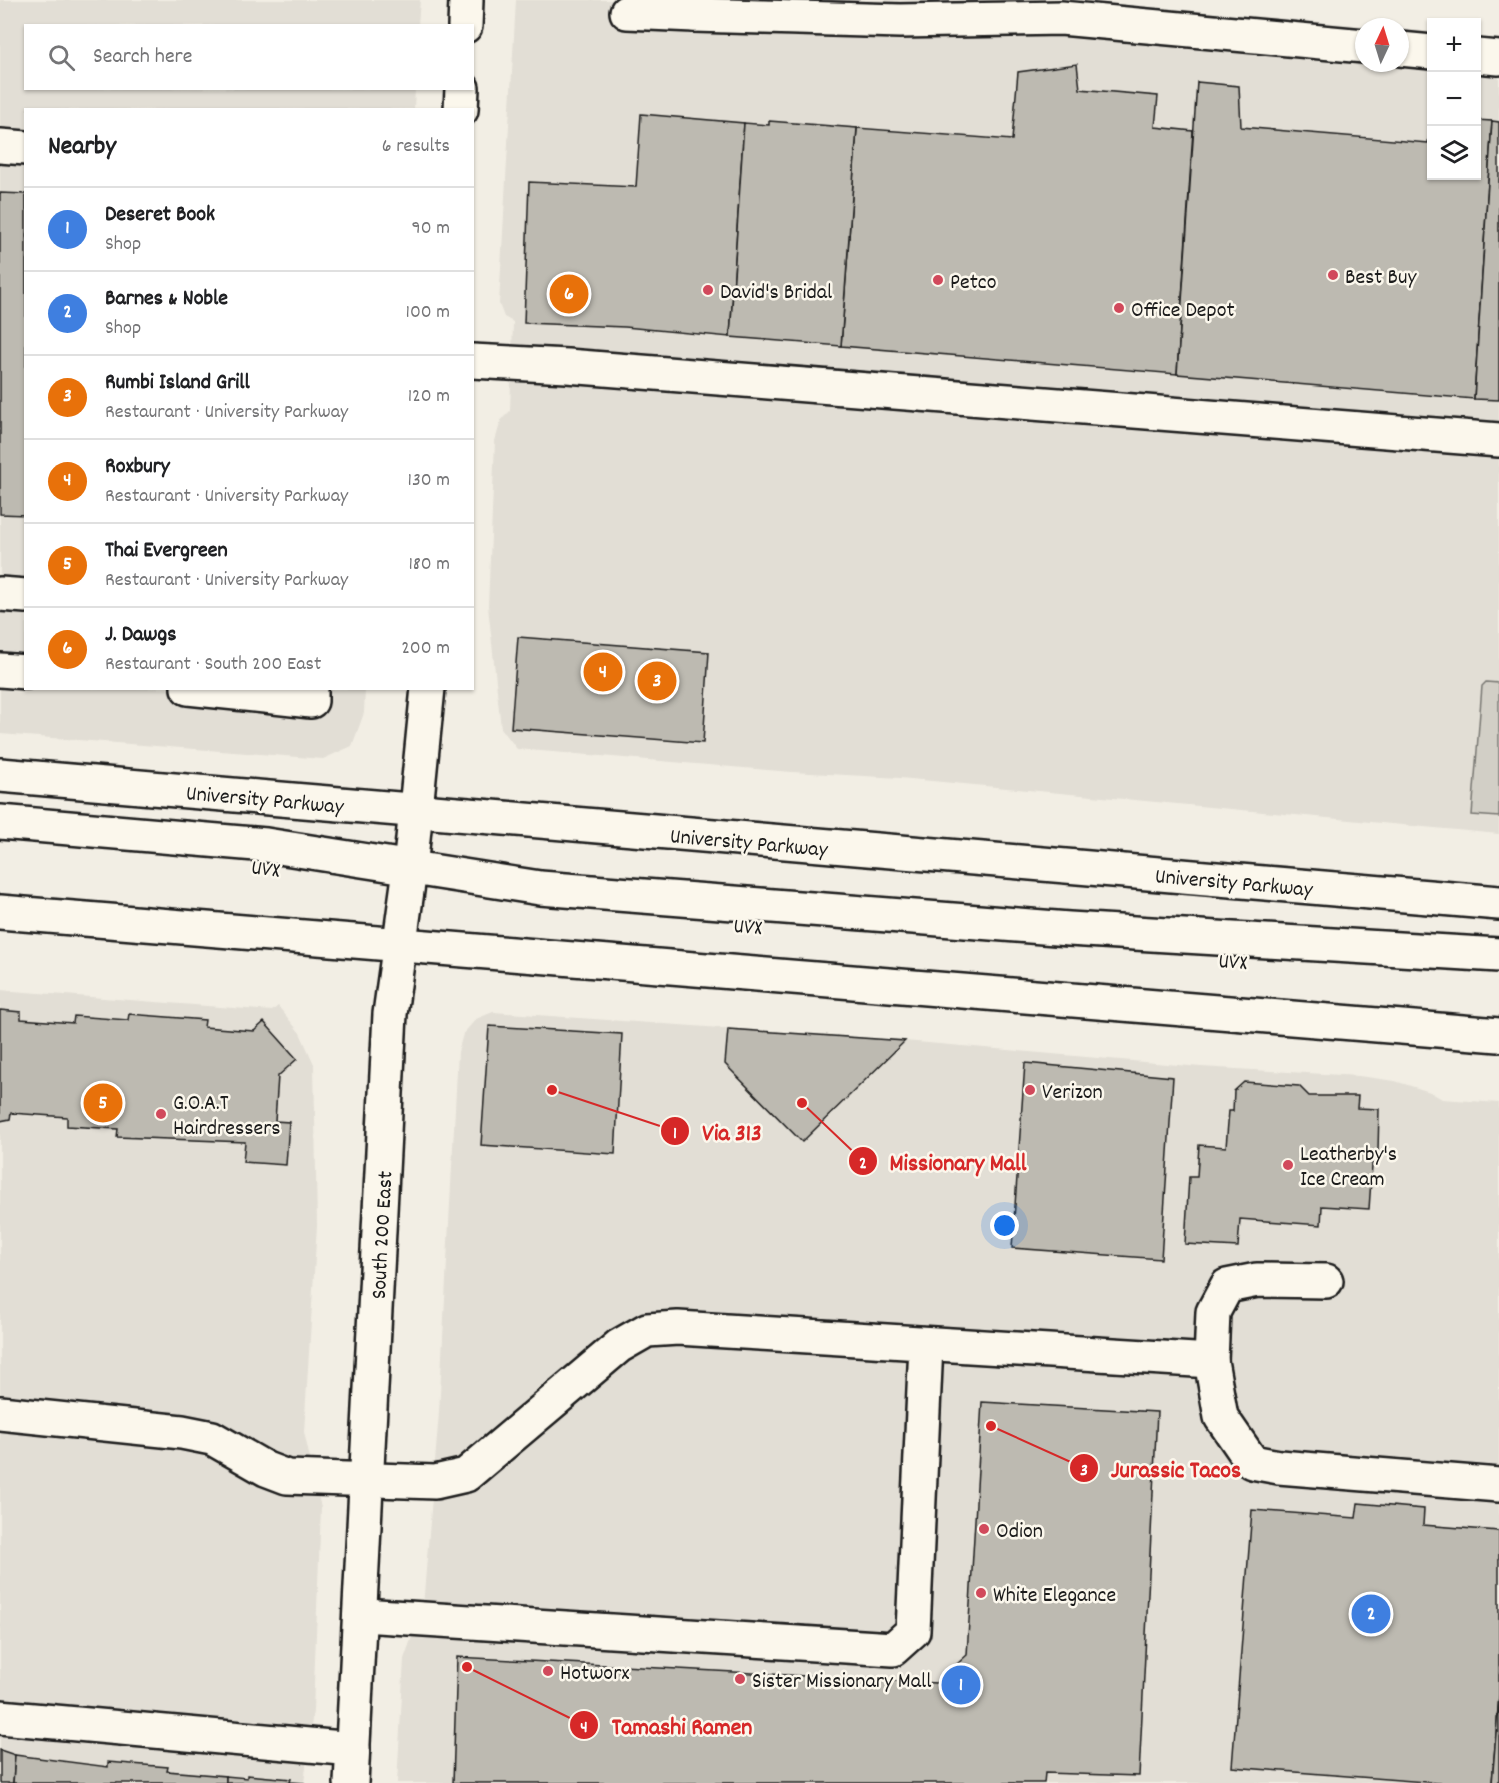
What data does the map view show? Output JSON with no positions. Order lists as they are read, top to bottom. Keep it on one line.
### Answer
{"streets":{"main road":["University Parkway","UVX","South 200 East"]},"crossings":[["University Parkway","South 200 East"],["UVX","South 200 East"]],"places":["Best Buy","Petco","David's Bridal","Office Depot","Via 313","Verizon","Missionary Mall","G.O.A.T Hairdressers","Leatherby's Ice Cream","Jurassic Tacos","Odion","White Elegance","Tamashi Ramen","Hotworx","Sister Missionary Mall"],"north":"top","page":{"map_buttons":["+","−"],"search":"Search here","heading":["Nearby","6 results"],"list":[{"mark":"1","name":"Deseret Book","note":"Shop","value":"90 m"},{"mark":"2","name":"Barnes & Noble","note":"Shop","value":"100 m"},{"mark":"3","name":"Rumbi Island Grill","note":"Restaurant · University Parkway","value":"120 m"},{"mark":"4","name":"Roxbury","note":"Restaurant · University Parkway","value":"130 m"},{"mark":"5","name":"Thai Evergreen","note":"Restaurant · University Parkway","value":"180 m"},{"mark":"6","name":"J. Dawgs","note":"Restaurant · South 200 East","value":"200 m"}],"pins":["6","4","3","5","2","1"]}}
